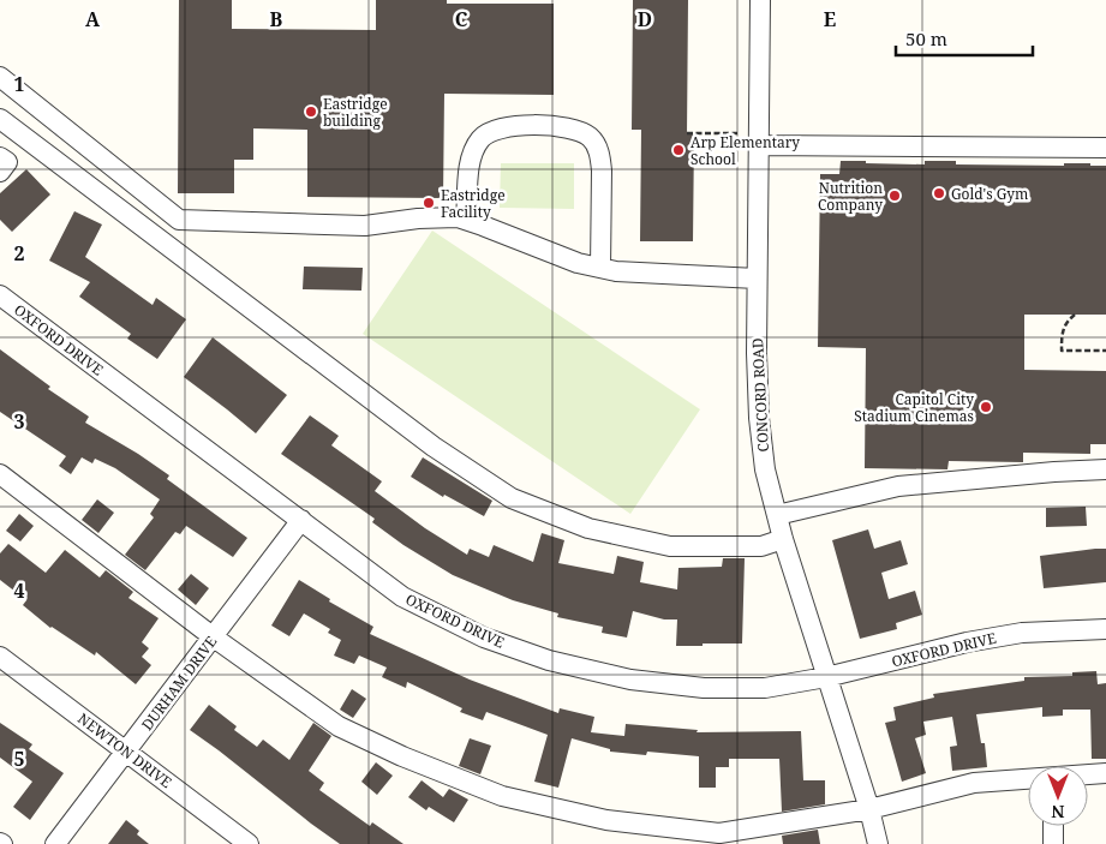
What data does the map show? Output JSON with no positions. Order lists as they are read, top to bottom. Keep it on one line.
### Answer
{"streets":{"street":["OXFORD DRIVE","CONCORD ROAD","DURHAM DRIVE","NEWTON DRIVE"]},"crossings":[["OXFORD DRIVE","CONCORD ROAD"],["OXFORD DRIVE","DURHAM DRIVE"],["DURHAM DRIVE","NEWTON DRIVE"]],"places":["Eastridge building","Arp Elementary School","Gold's Gym","Nutrition Company","Eastridge Facility","Capitol City Stadium Cinemas"],"scale_bar":"50 m","north":"bottom","grid":{"columns":["A","B","C","D","E"],"rows":["1","2","3","4","5"]}}
